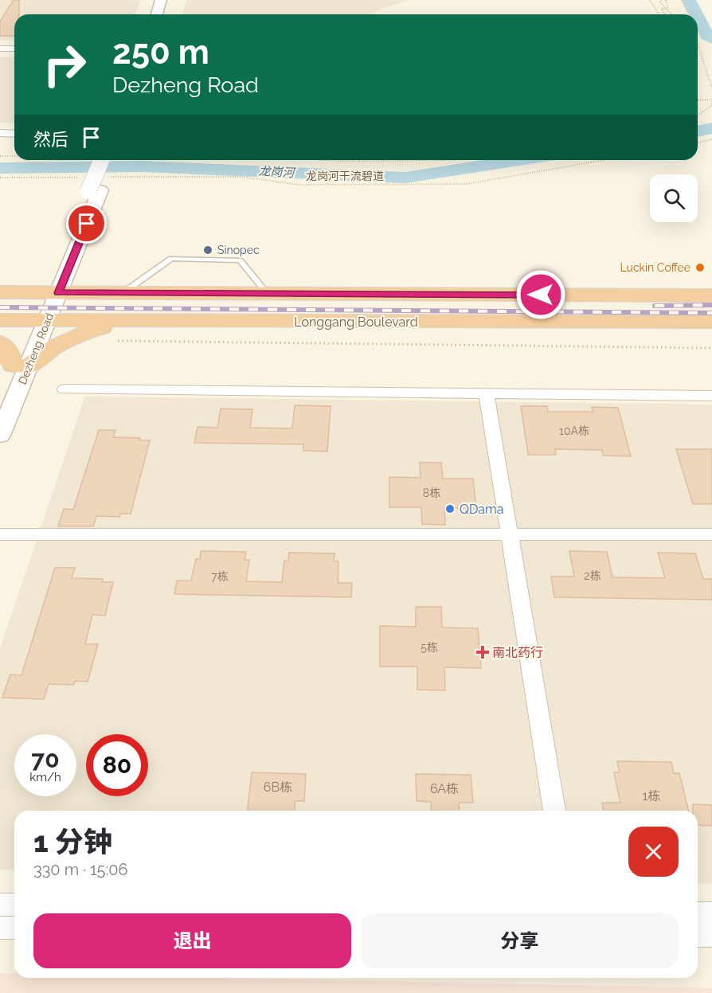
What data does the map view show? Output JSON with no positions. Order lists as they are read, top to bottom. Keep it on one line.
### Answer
{"streets":{"highway":["Longgang Boulevard"],"main road":["Dezheng Road"],"path":["龙岗河干流碧道"]},"crossings":[["龙岗河干流碧道","Dezheng Road"],["Longgang Boulevard","Dezheng Road"]],"water":["龙岗河"],"places":{"other":["Sinopec","Luckin Coffee","QDama"],"health":["南北药行"]},"house_numbers":["10A栋","8栋","2栋","7栋","5栋","6B栋","6A栋","1栋"],"page":{"turn":["250 m","Dezheng Road"],"then":"然后","speed":"70 km/h","limit":"80","heading":["1 分钟","330 m · 15:06"],"buttons":["退出","分享"]}}
